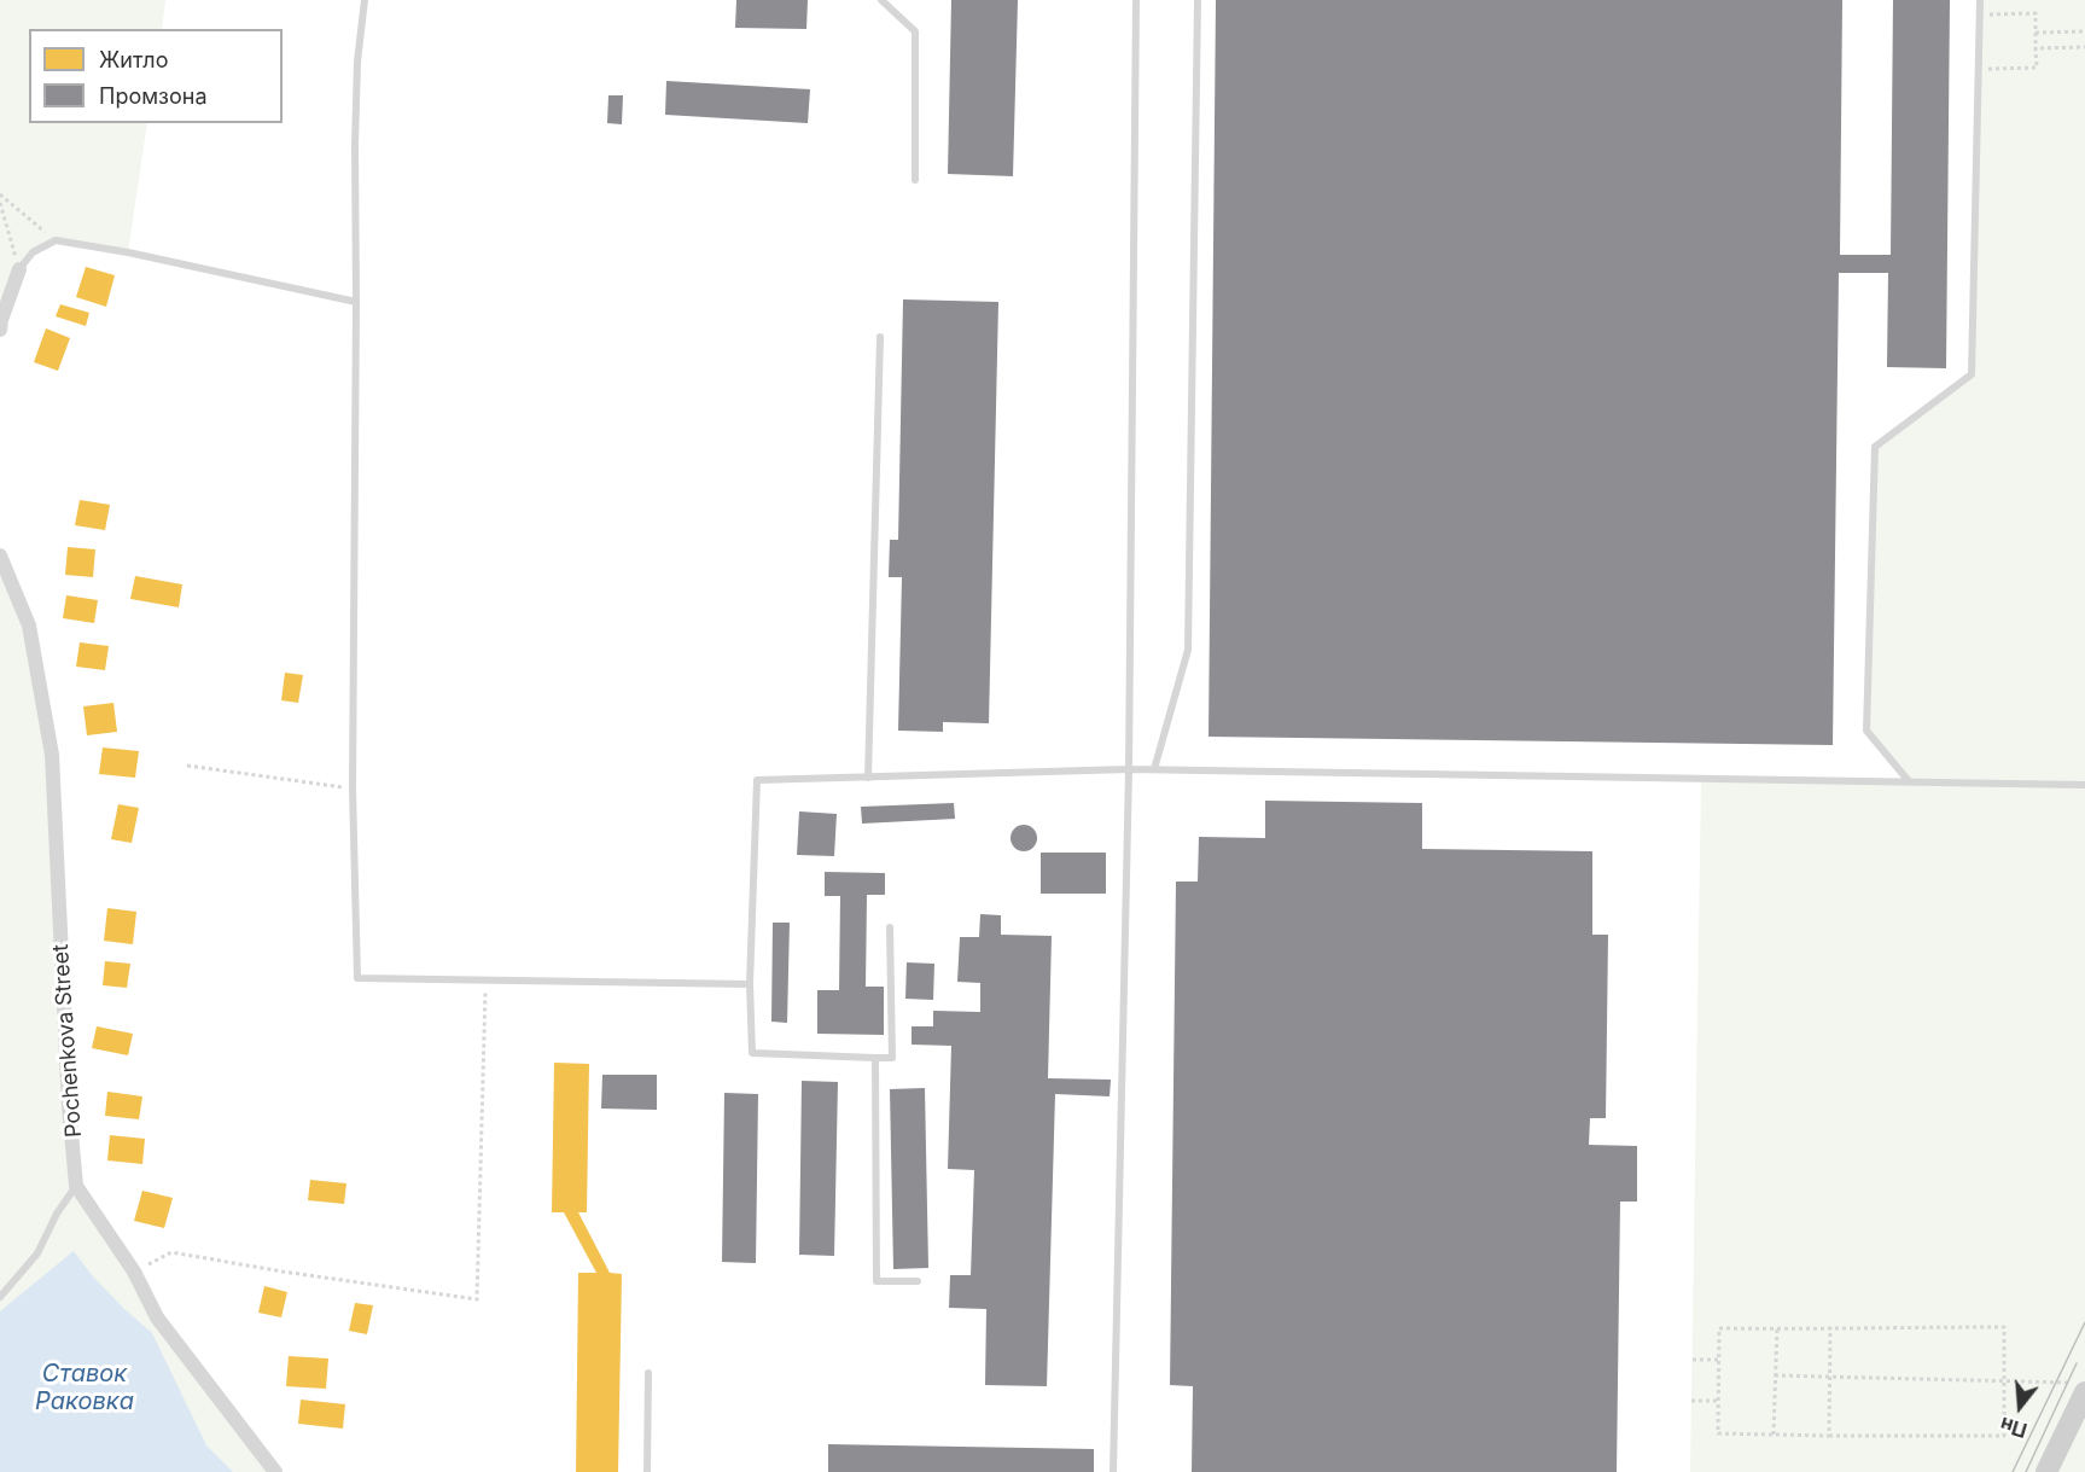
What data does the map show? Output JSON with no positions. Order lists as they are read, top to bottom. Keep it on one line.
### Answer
{"streets":{"street":["Pochenkova Street"]},"water":["Ставок Раковка"],"legend":["Житло","Промзона"],"north":"bottom"}
